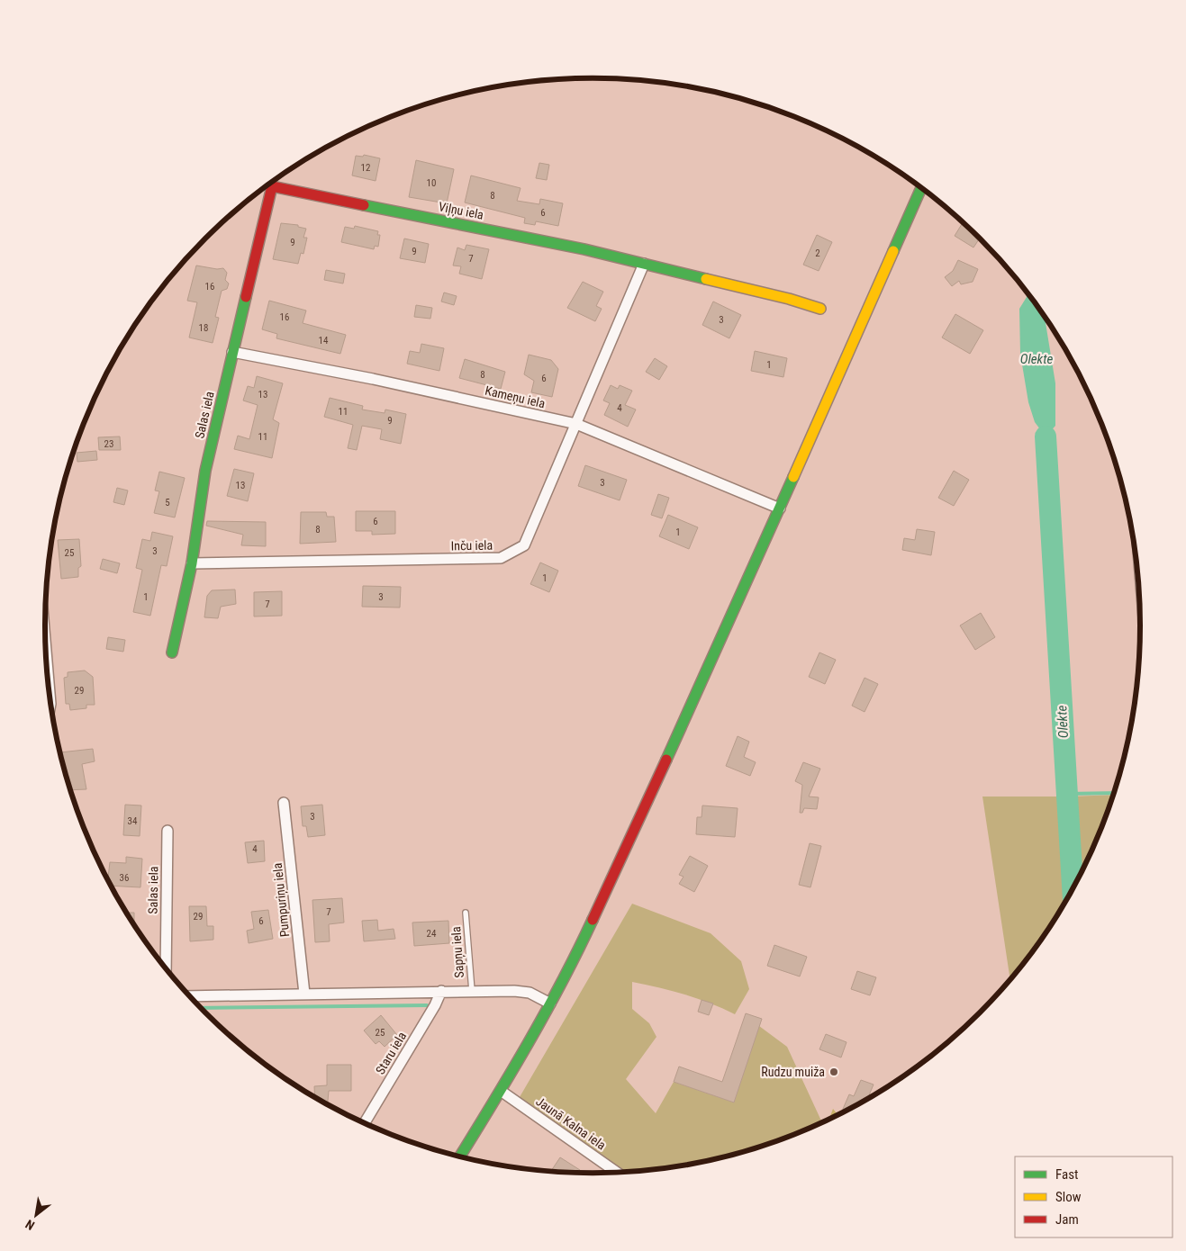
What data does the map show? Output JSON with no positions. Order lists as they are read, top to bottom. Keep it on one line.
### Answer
{"streets":{"main road":["Viļņu iela","Salas iela"],"street":["Kameņu iela","Inču iela","Pumpuriņu iela","Staru iela","Jaunā Kalna iela"],"lane":["Sapņu iela"]},"crossings":[["Viļņu iela","Salas iela"],["Viļņu iela","Inču iela"],["Kameņu iela","Salas iela"],["Kameņu iela","Inču iela"],["Salas iela","Inču iela"]],"water":["Olekte"],"places":["Rudzu muiža"],"house_numbers":["12","10","8","6","9","9","2","7","16","16","3","18","14","1","8","6","13","4","11","9","11","23","3","13","5","6","8","1","3","25","1","1","3","7","29","3","34","4","36","7","29","6","24","25"],"legend":["Fast","Slow","Jam"],"north":"bottom left"}
